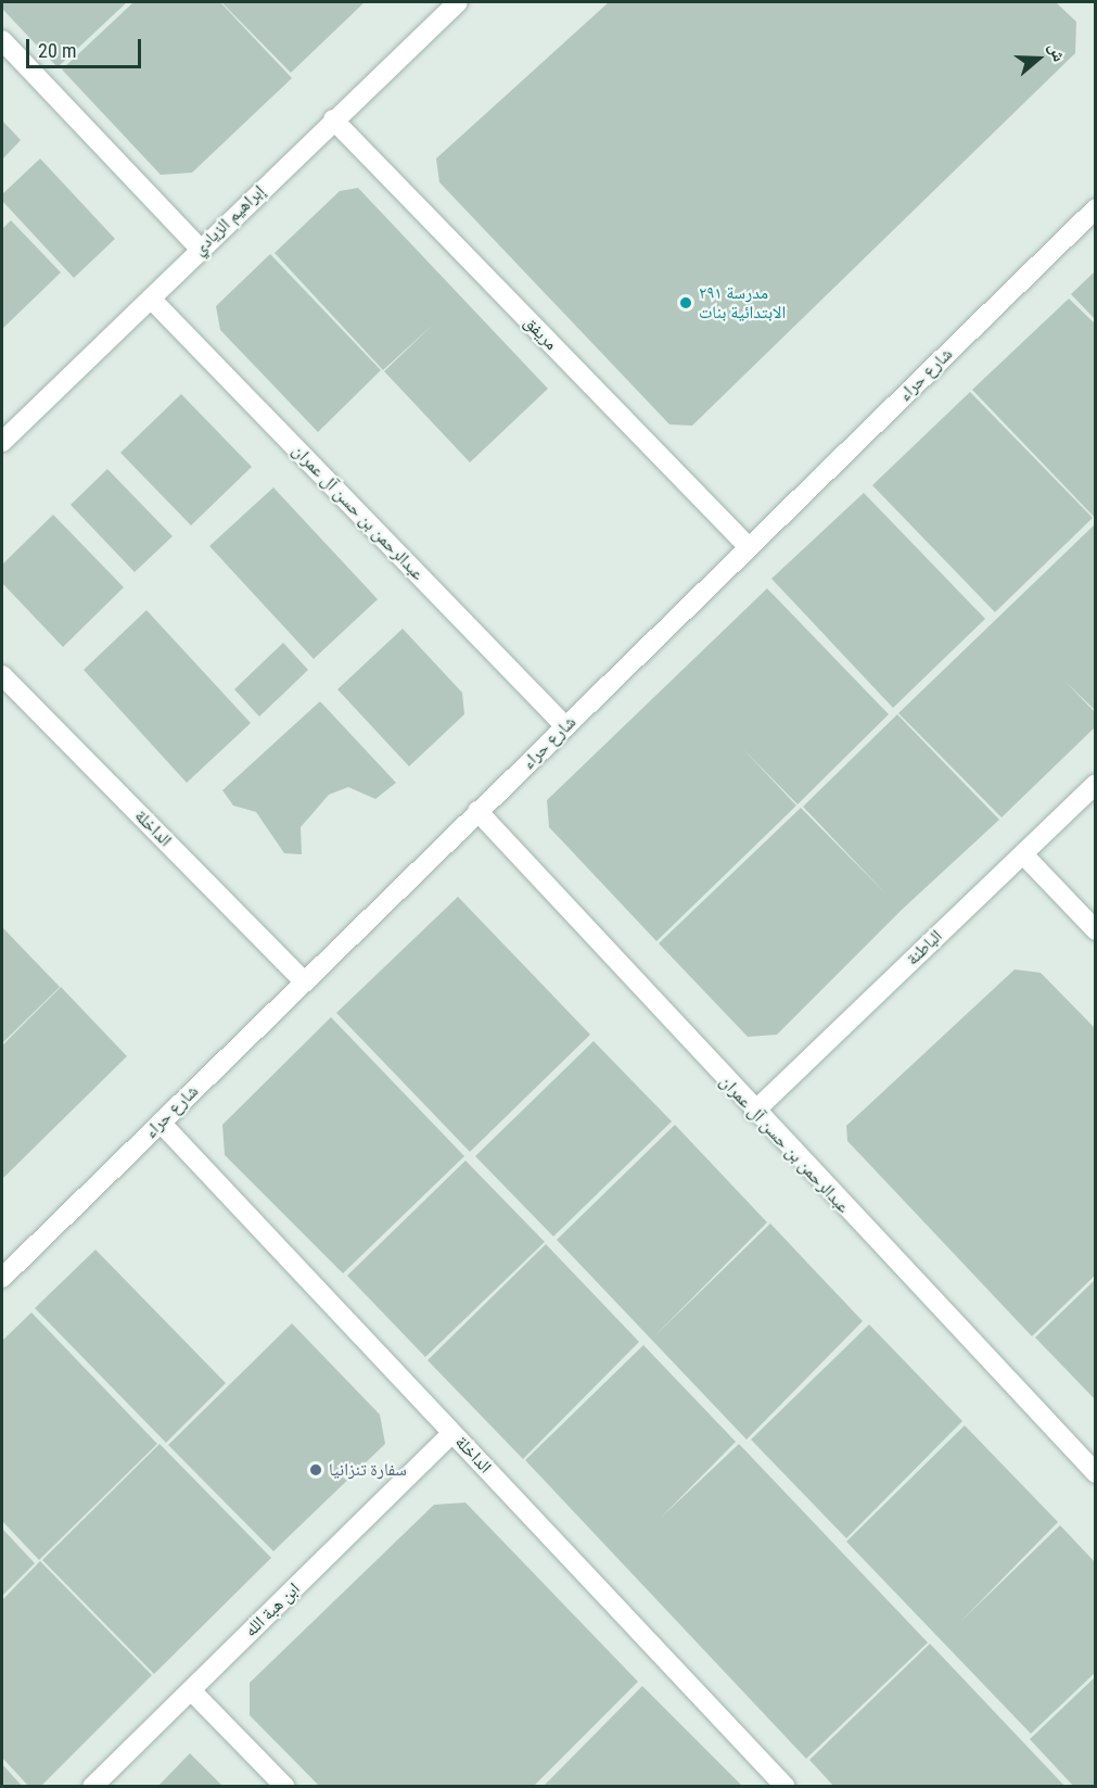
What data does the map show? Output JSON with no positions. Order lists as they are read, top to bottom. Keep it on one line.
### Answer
{"streets":{"street":["إبراهيم الزيادي","مريفق","شارع حراء","عبدالرحمن بن حسن آل عمران","الداخلة","الباطنة","ابن هبة الله"]},"crossings":[["إبراهيم الزيادي","مريفق"],["إبراهيم الزيادي","عبدالرحمن بن حسن آل عمران"],["مريفق","شارع حراء"],["شارع حراء","عبدالرحمن بن حسن آل عمران"],["شارع حراء","الداخلة"],["عبدالرحمن بن حسن آل عمران","الباطنة"],["الداخلة","ابن هبة الله"]],"places":["مدرسة ٢٩١ الابتدائية بنات","سفارة تنزانيا"],"scale_bar":"20 m","north":"right"}
